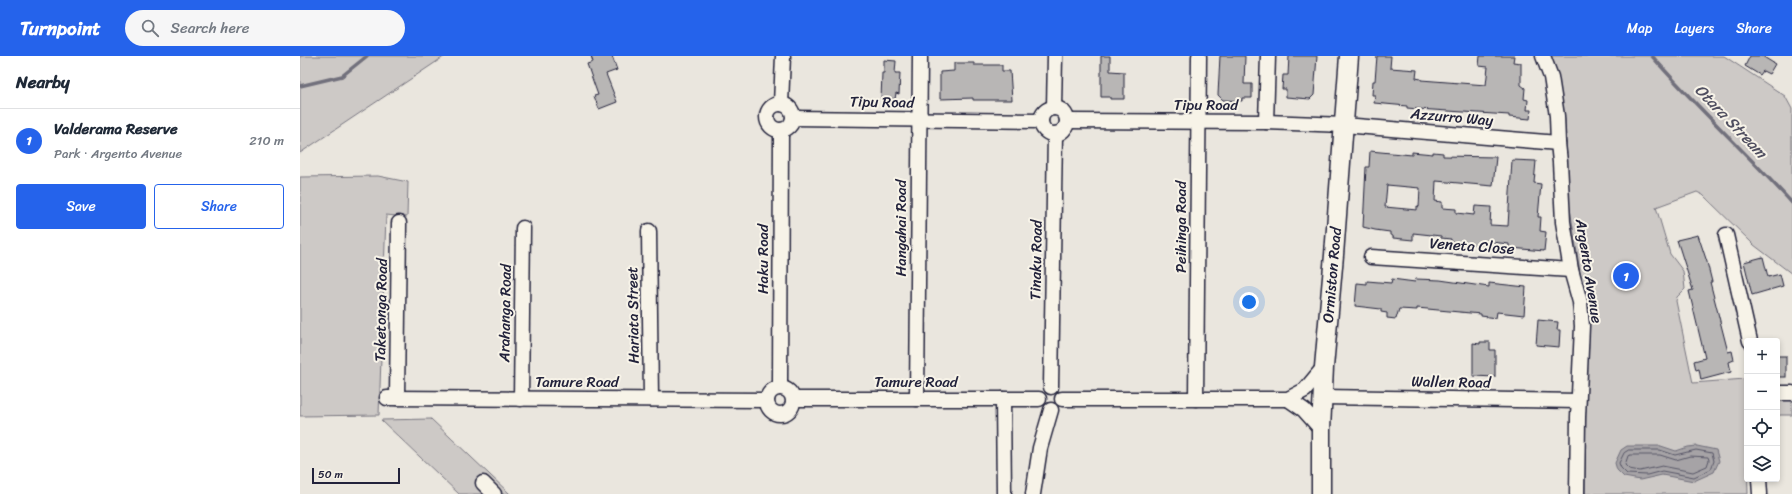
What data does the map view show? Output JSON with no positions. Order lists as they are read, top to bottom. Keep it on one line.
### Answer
{"streets":{"main road":["Ormiston Road"],"street":["Tipu Road","Azzurro Way","Peihinga Road","Hangahai Road","Veneta Close","Haku Road","Tinaku Road","Argento Avenue","Taketonga Road","Arahanga Road","Hariata Street","Tamure Road","Wallen Road"]},"crossings":[["Tipu Road","Azzurro Way"],["Tipu Road","Peihinga Road"],["Tipu Road","Hangahai Road"],["Tipu Road","Haku Road"],["Tipu Road","Tinaku Road"],["Tipu Road","Ormiston Road"],["Azzurro Way","Argento Avenue"],["Azzurro Way","Ormiston Road"],["Hangahai Road","Tamure Road"],["Veneta Close","Argento Avenue"],["Haku Road","Tamure Road"],["Tinaku Road","Tamure Road"],["Argento Avenue","Wallen Road"],["Ormiston Road","Wallen Road"],["Taketonga Road","Tamure Road"],["Arahanga Road","Tamure Road"],["Hariata Street","Tamure Road"]],"water":["Otara Stream"],"scale_bar":"50 m","page":{"header":"Turnpoint","search":"Search here","nav":["Map","Layers","Share"],"heading":"Nearby","list":[{"mark":"1","name":"Valderama Reserve","note":"Park · Argento Avenue","value":"210 m"}],"buttons":["Save","Share"],"pins":"1","map_buttons":["+","−"],"scale":"50 m"}}
